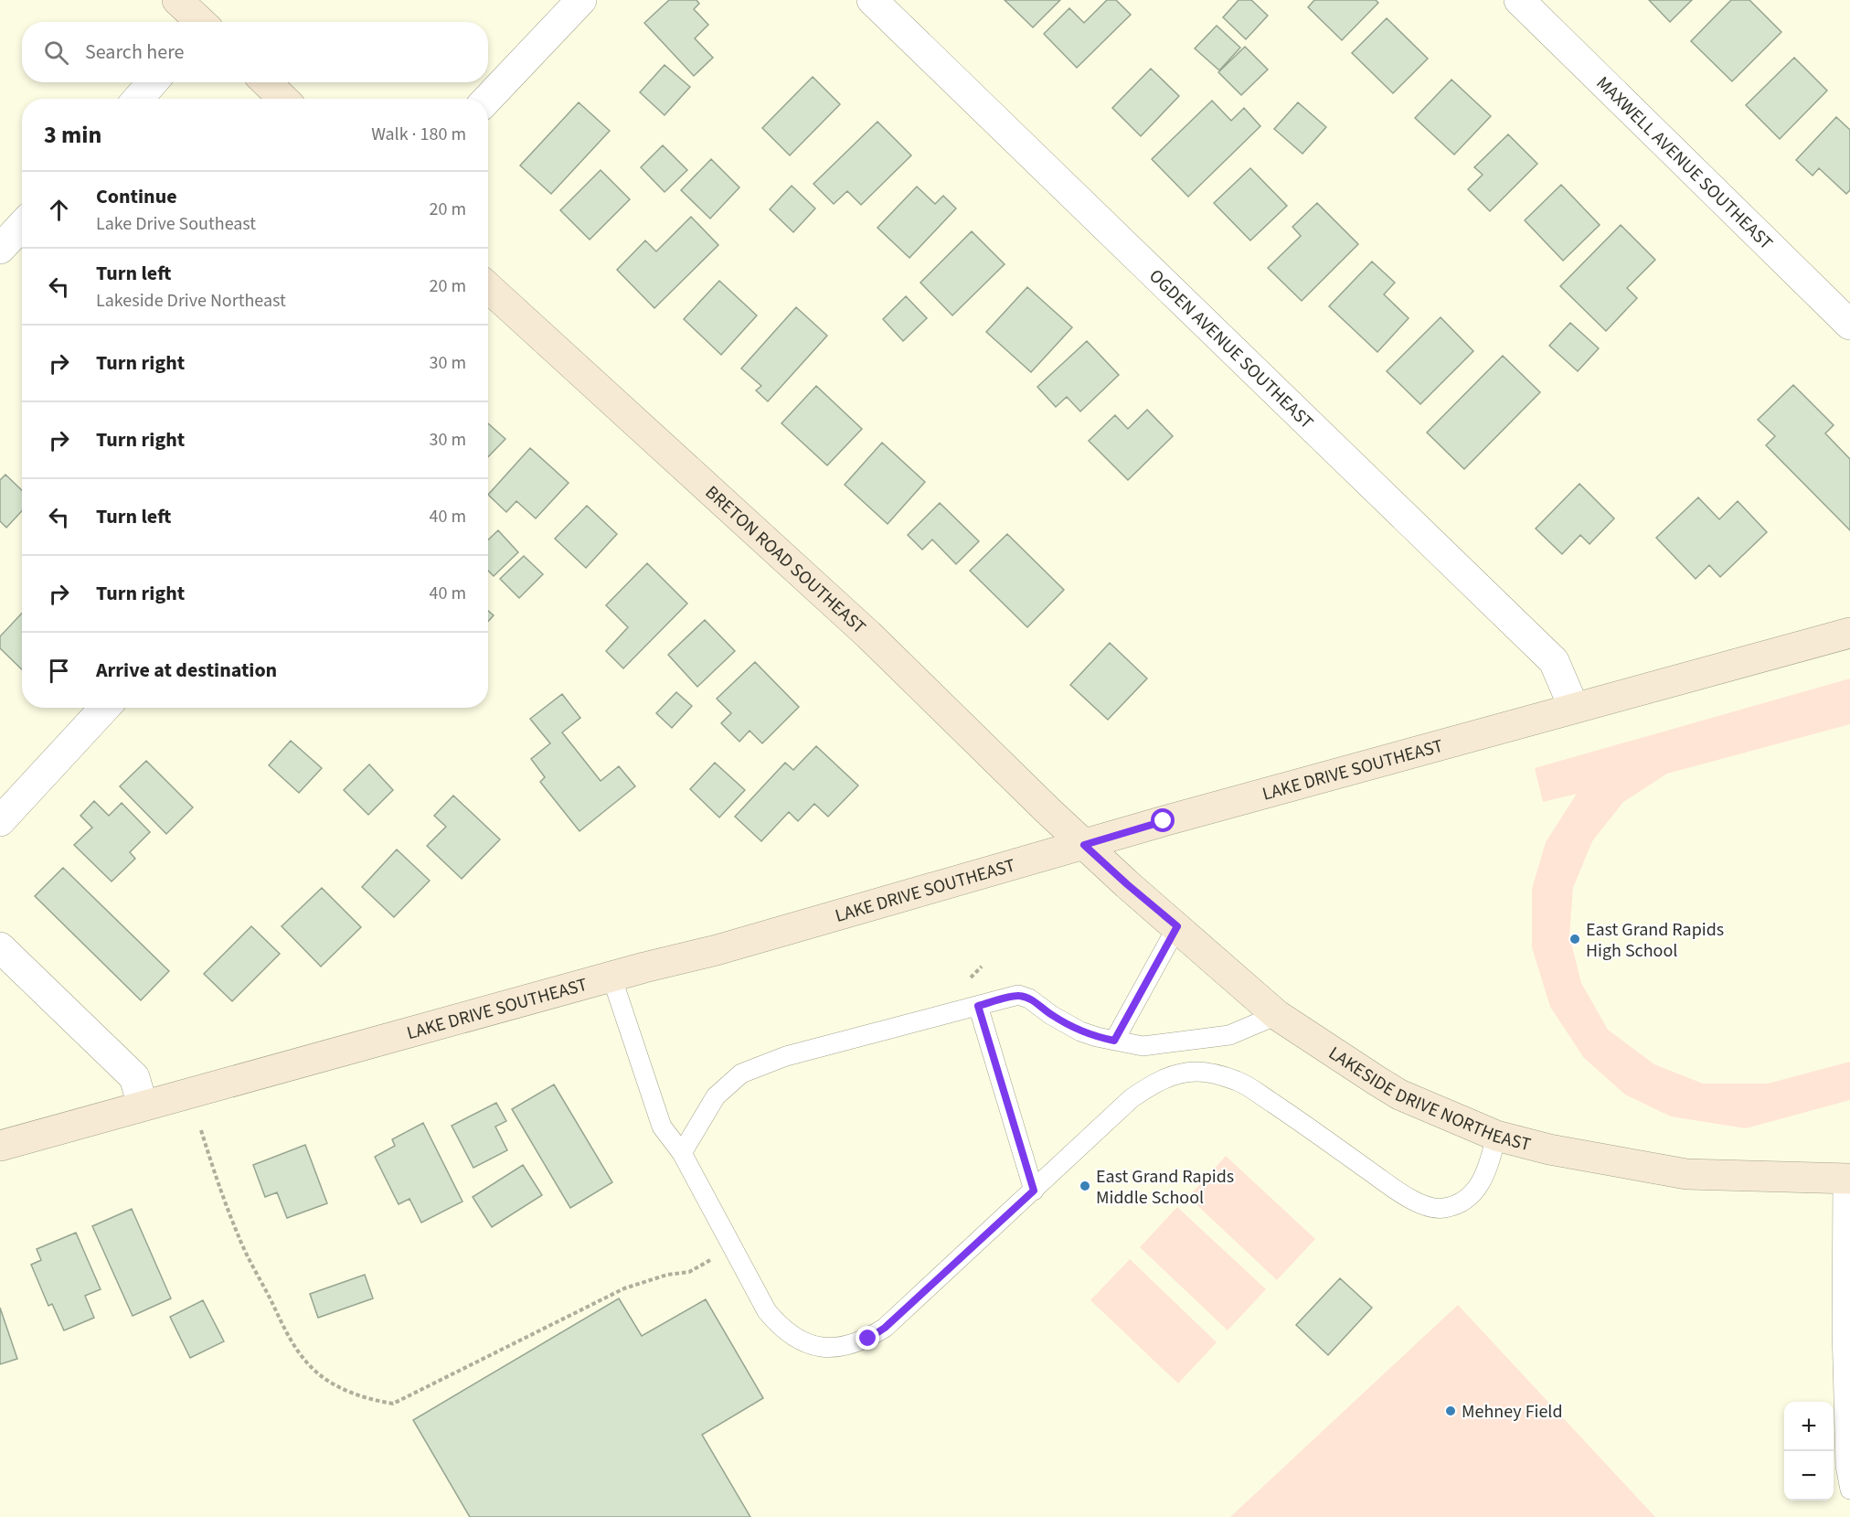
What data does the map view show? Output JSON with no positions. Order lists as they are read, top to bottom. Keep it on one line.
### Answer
{"streets":{"main road":["BRETON ROAD SOUTHEAST","LAKE DRIVE SOUTHEAST","LAKESIDE DRIVE NORTHEAST"],"street":["MAXWELL AVENUE SOUTHEAST","OGDEN AVENUE SOUTHEAST"]},"crossings":[["OGDEN AVENUE SOUTHEAST","LAKE DRIVE SOUTHEAST"],["BRETON ROAD SOUTHEAST","LAKE DRIVE SOUTHEAST"],["BRETON ROAD SOUTHEAST","LAKESIDE DRIVE NORTHEAST"],["LAKE DRIVE SOUTHEAST","LAKESIDE DRIVE NORTHEAST"]],"places":["East Grand Rapids High School","East Grand Rapids Middle School","Mehney Field"],"page":{"search":"Search here","heading":["3 min","Walk · 180 m"],"list":[["Continue","Lake Drive Southeast","20 m"],["Turn left","Lakeside Drive Northeast","20 m"],["Turn right","30 m"],["Turn right","30 m"],["Turn left","40 m"],["Turn right","40 m"],"Arrive at destination"],"map_buttons":["+","−"]}}
